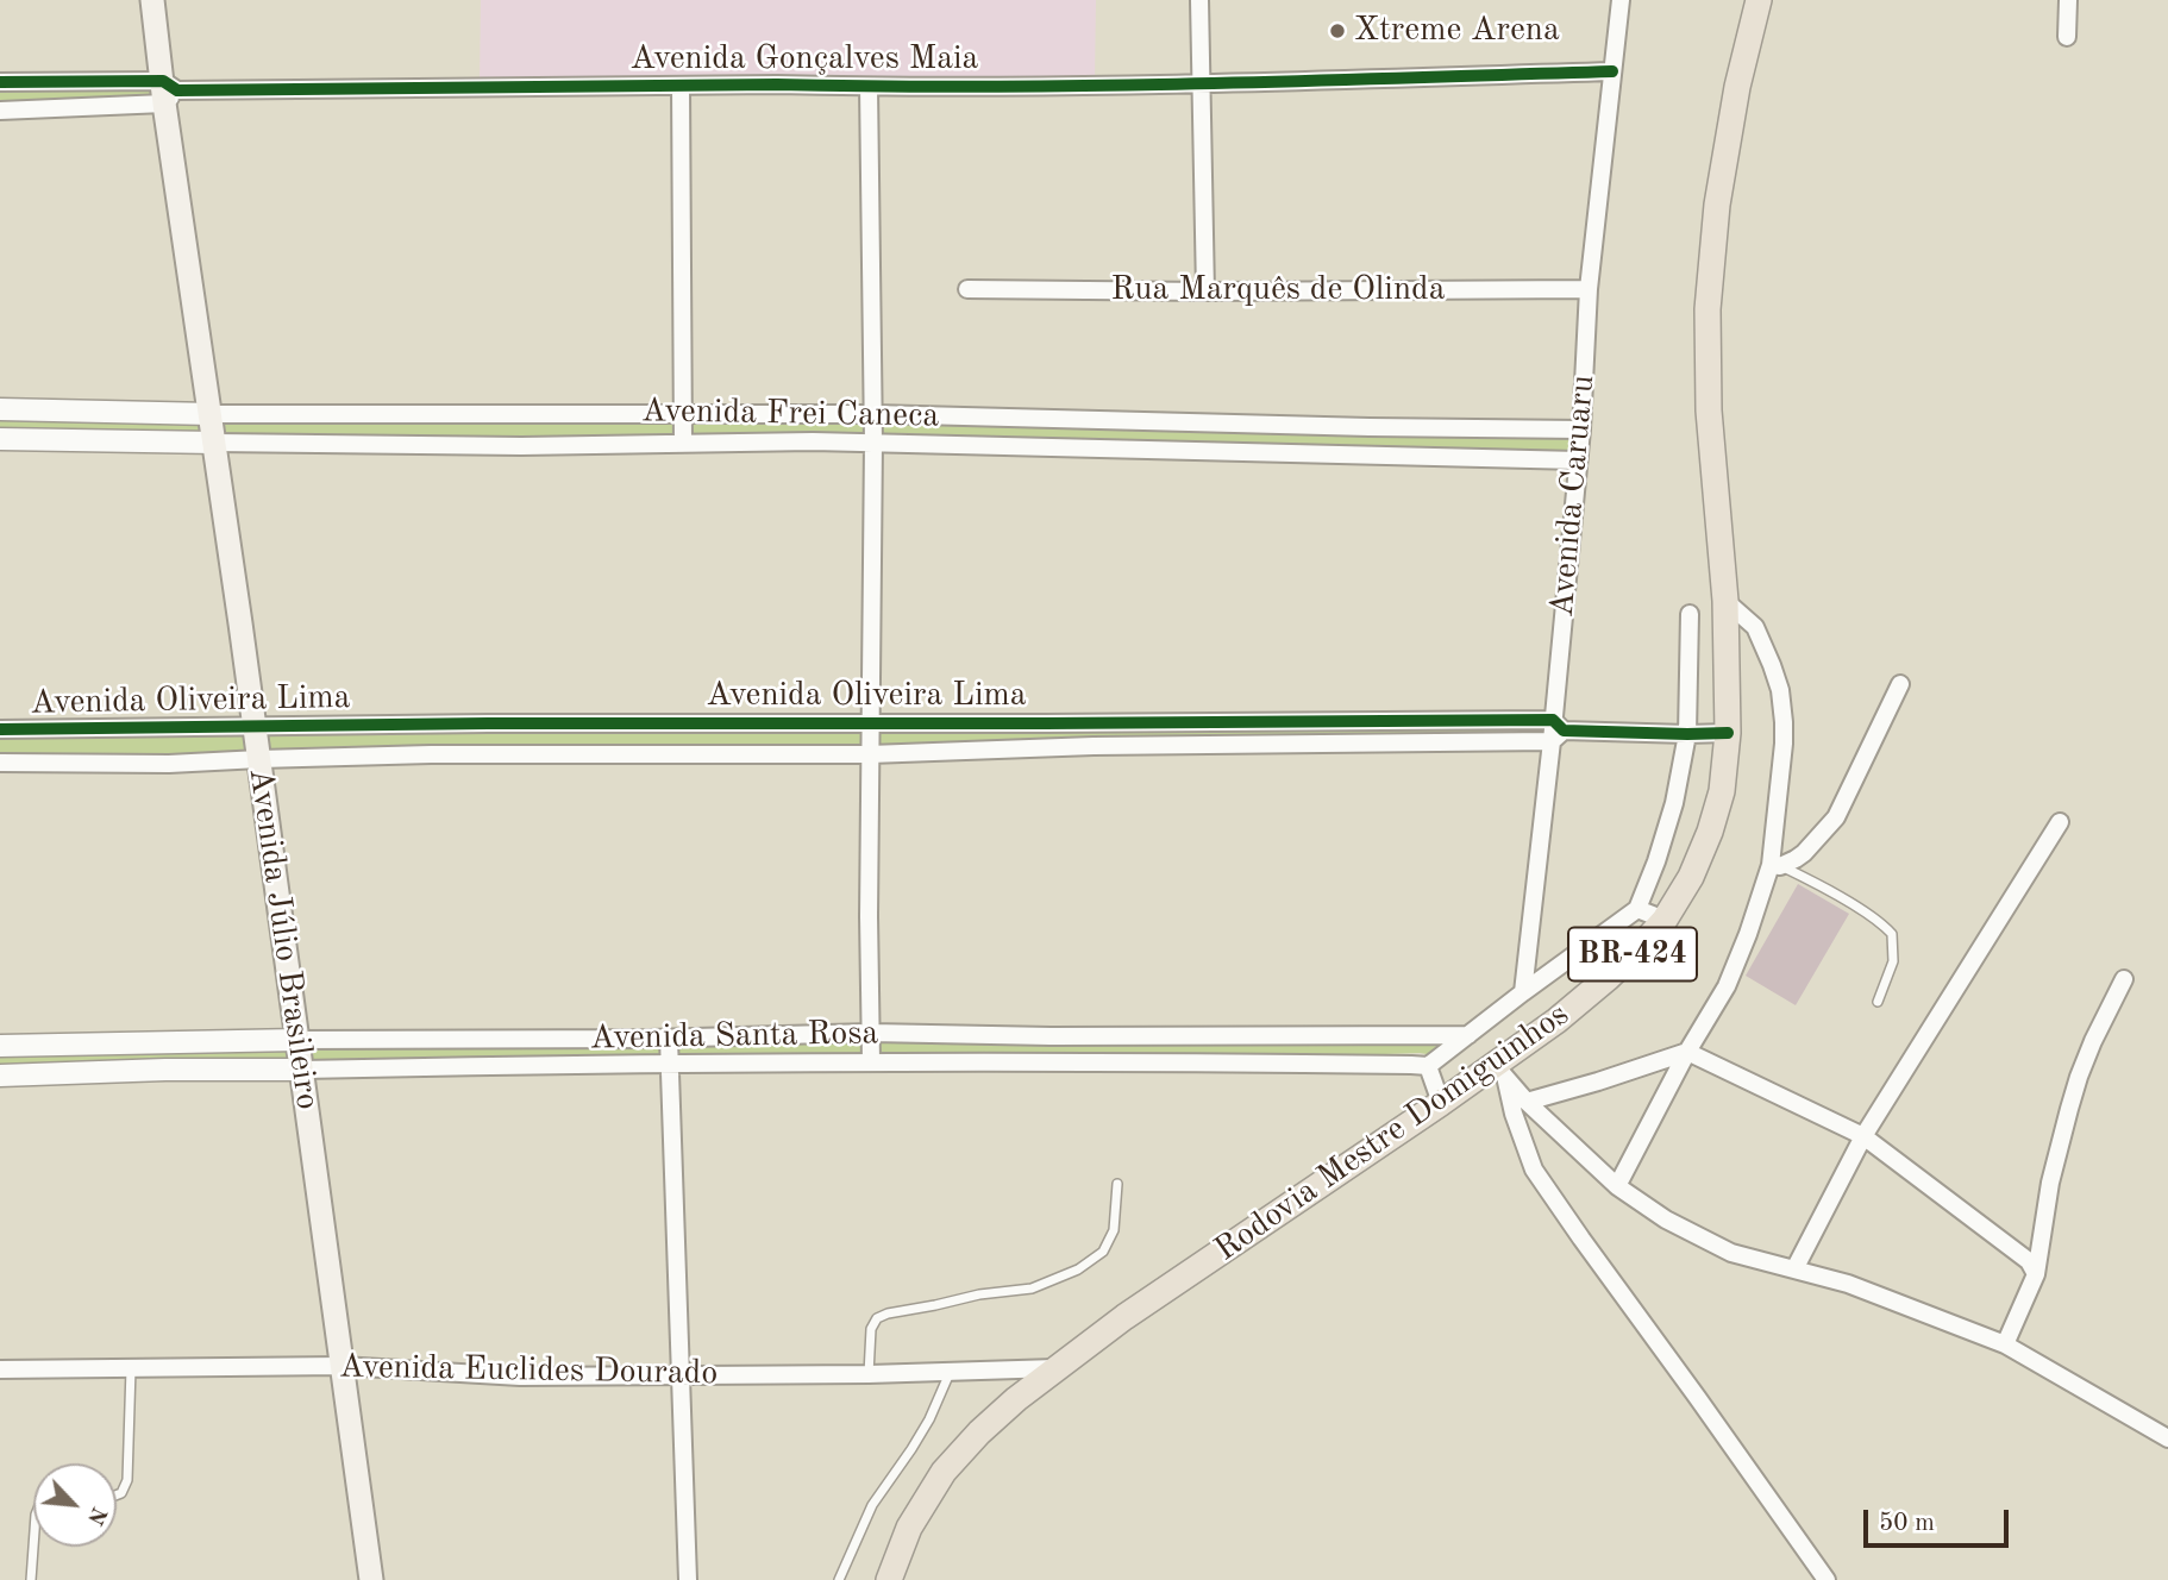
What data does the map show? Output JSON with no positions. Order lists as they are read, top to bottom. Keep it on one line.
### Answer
{"streets":{"main road":["Avenida Júlio Brasileiro","BR-424","Rodovia Mestre Domiguinhos"],"street":["Avenida Gonçalves Maia","Rua Marquês de Olinda","Avenida Frei Caneca","Avenida Caruaru","Avenida Oliveira Lima","Avenida Santa Rosa","Avenida Euclides Dourado"]},"crossings":[["Avenida Gonçalves Maia","Avenida Caruaru"],["Avenida Gonçalves Maia","Avenida Júlio Brasileiro"],["Rua Marquês de Olinda","Avenida Caruaru"],["Avenida Frei Caneca","Avenida Caruaru"],["Avenida Frei Caneca","Avenida Júlio Brasileiro"],["Avenida Caruaru","Avenida Oliveira Lima"],["Avenida Oliveira Lima","Avenida Júlio Brasileiro"],["Avenida Oliveira Lima","Rodovia Mestre Domiguinhos"],["Avenida Júlio Brasileiro","Avenida Santa Rosa"],["Avenida Júlio Brasileiro","Avenida Euclides Dourado"],["Rodovia Mestre Domiguinhos","Avenida Euclides Dourado"]],"places":["Xtreme Arena"],"scale_bar":"50 m","north":"bottom right"}
